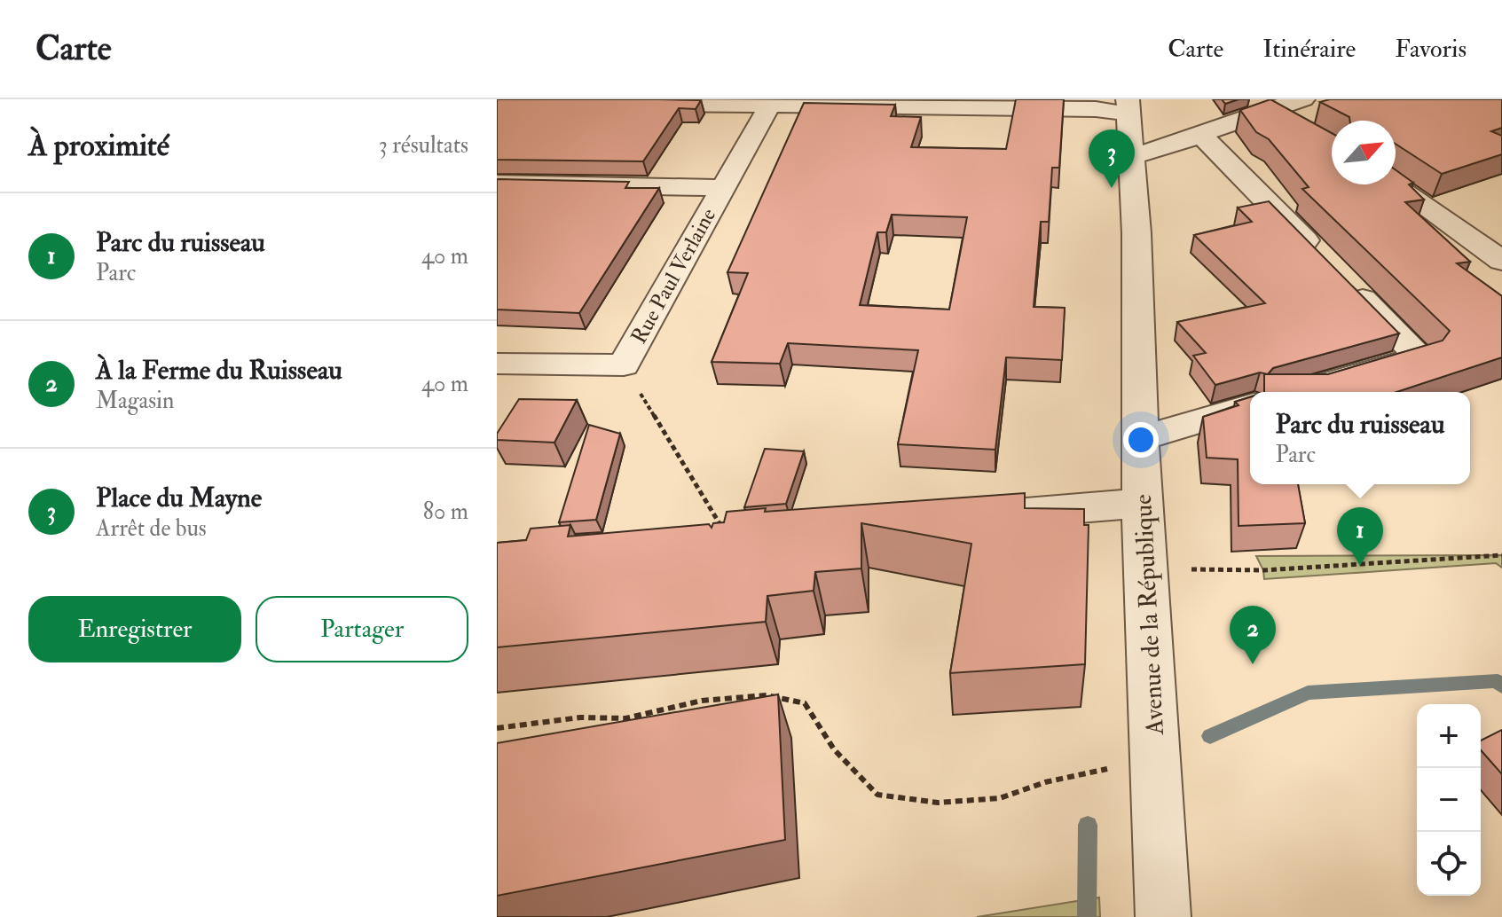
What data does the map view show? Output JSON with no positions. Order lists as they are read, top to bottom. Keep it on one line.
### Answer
{"streets":{"street":["Rue Paul Verlaine","Avenue de la République"]},"north":"top right","page":{"header":"Carte","nav":["Carte","Itinéraire","Favoris"],"heading":["À proximité","3 résultats"],"pins":["3","1","2"],"list":[{"mark":"1","name":"Parc du ruisseau","note":"Parc","value":"40 m"},{"mark":"2","name":"À la Ferme du Ruisseau","note":"Magasin","value":"40 m"},{"mark":"3","name":"Place du Mayne","note":"Arrêt de bus","value":"80 m"}],"popup":["Parc du ruisseau","Parc"],"buttons":["Enregistrer","Partager"],"map_buttons":["+","−"]}}
